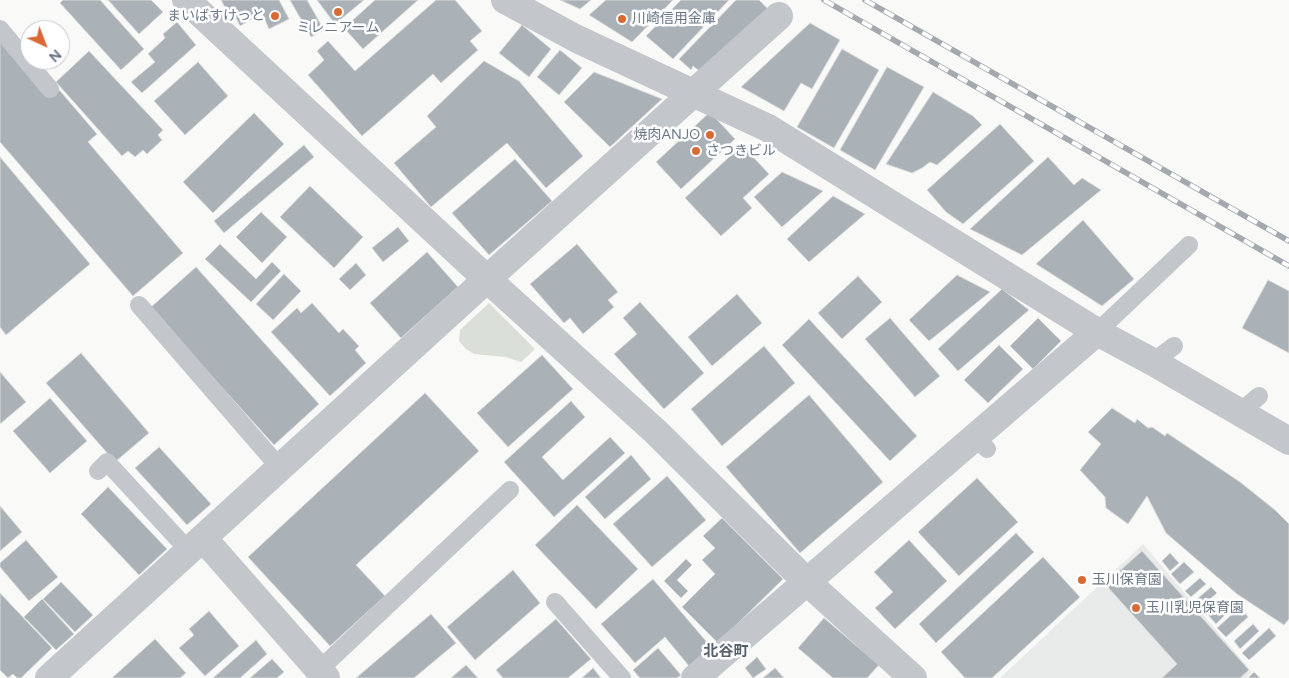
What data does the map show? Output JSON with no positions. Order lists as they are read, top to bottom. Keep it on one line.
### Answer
{"districts":["北谷町"],"places":["ミレニアーム","まいばすけっと","川崎信用金庫","焼肉ANJO","さつきビル","玉川保育園","玉川乳児保育園"],"north":"bottom right"}
